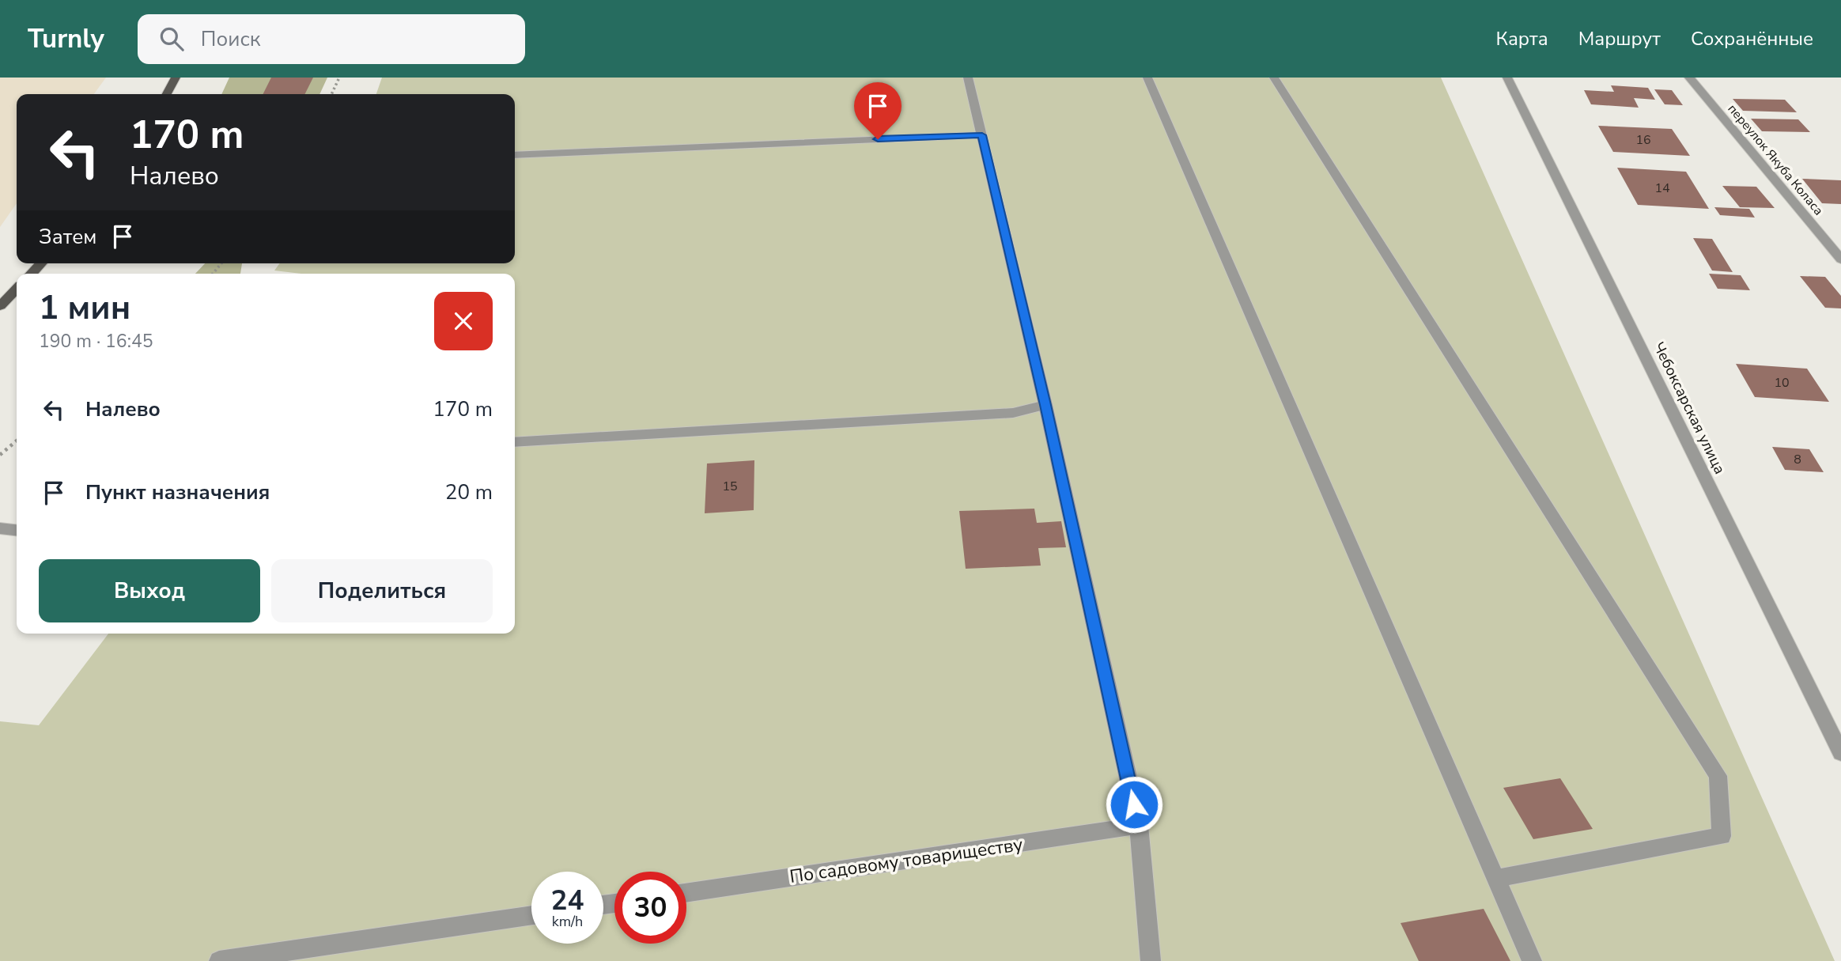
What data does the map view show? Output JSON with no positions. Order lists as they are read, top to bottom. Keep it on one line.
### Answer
{"streets":{"street":["переулок Якуба Коласа","Чебоксарская улица","По садовому товариществу"]},"house_numbers":["16","14","10","8","15"],"page":{"header":"Turnly","search":"Поиск","nav":["Карта","Маршрут","Сохранённые"],"turn":["170 m","Налево"],"then":"Затем","heading":["1 мин","190 m · 16:45"],"list":[{"name":"Налево","value":"170 m"},{"name":"Пункт назначения","value":"20 m"}],"buttons":["Выход","Поделиться"],"speed":"24 km/h","limit":"30"}}
